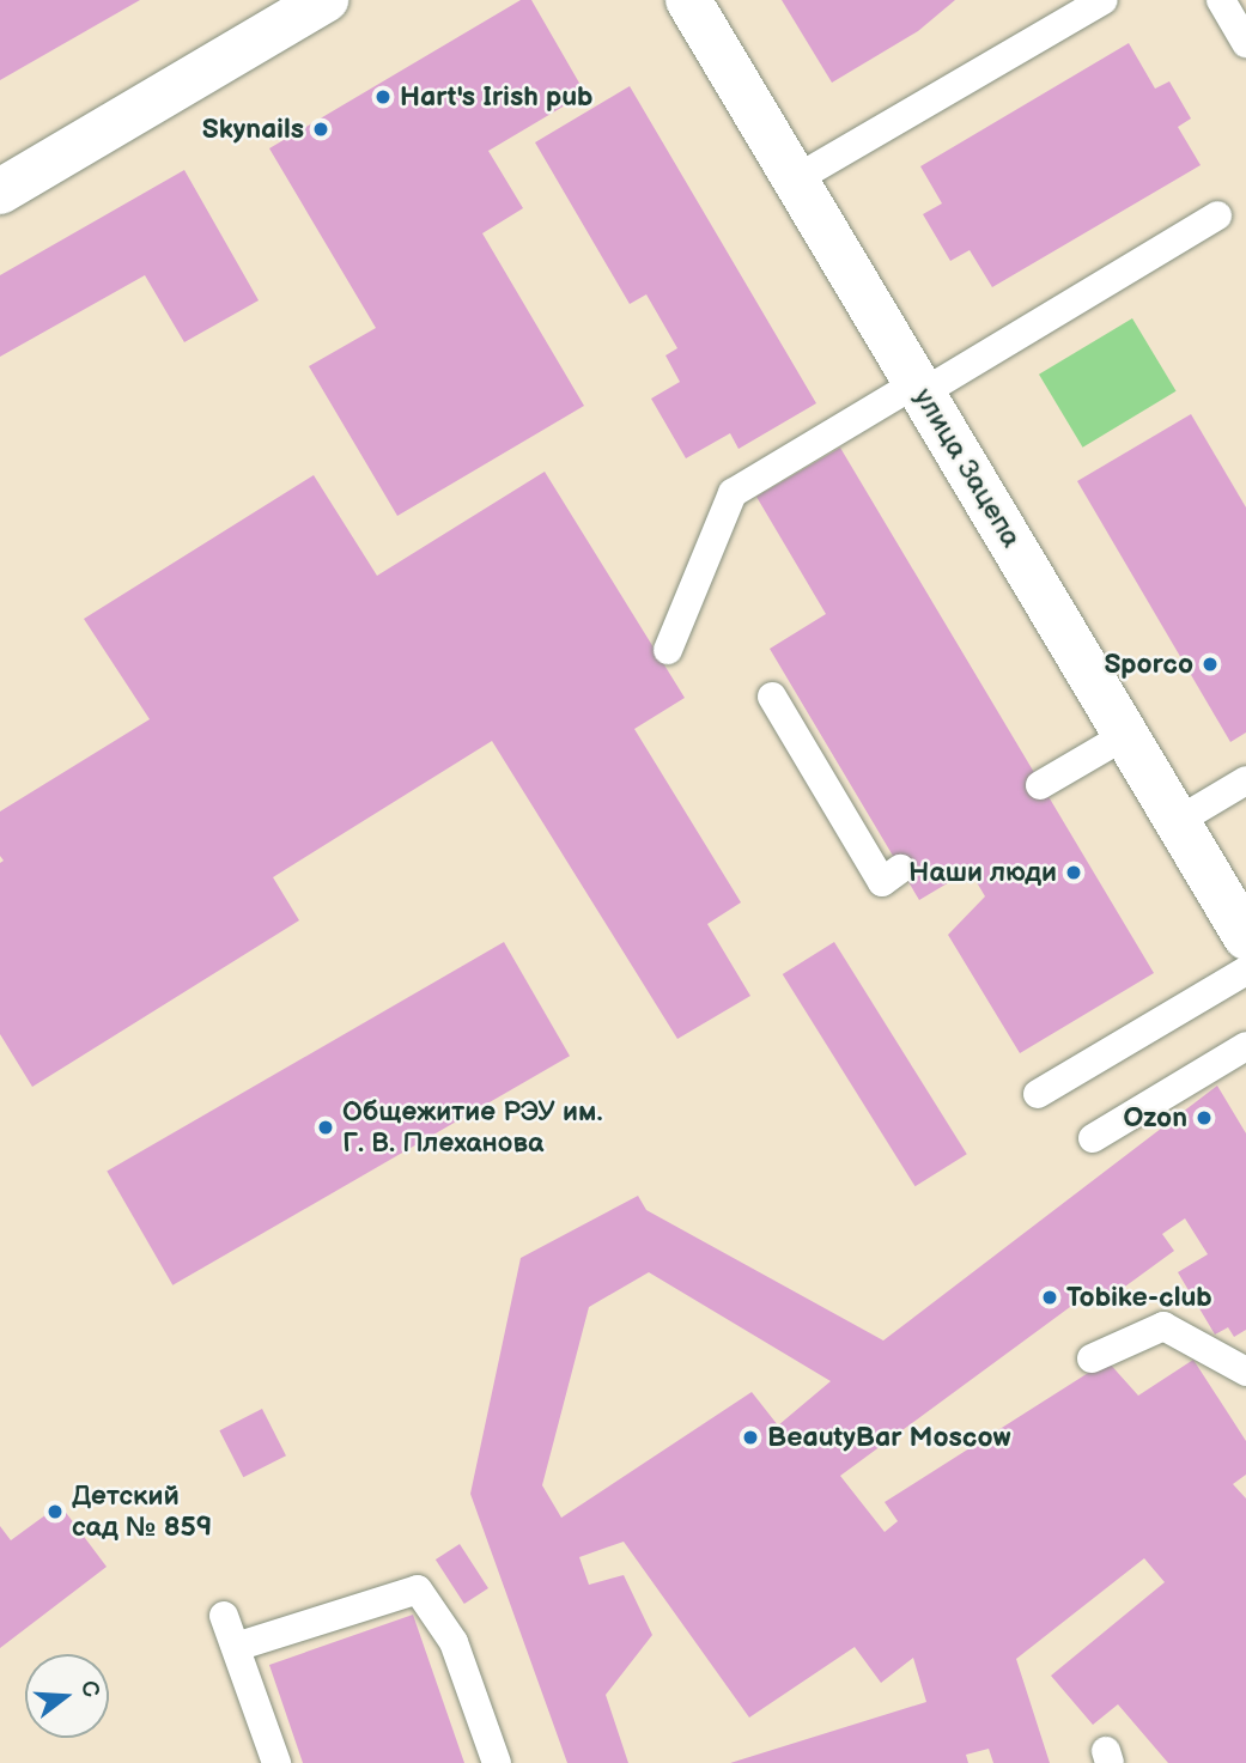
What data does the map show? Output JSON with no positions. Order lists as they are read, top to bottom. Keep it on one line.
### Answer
{"streets":{"street":["улица Зацепа"]},"places":["Hart's Irish pub","Skynails","Sporco","Наши люди","Ozon","Общежитие РЭУ им. Г. В. Плеханова","Tobike-club","BeautyBar Moscow","Детский сад № 859"],"north":"right"}
